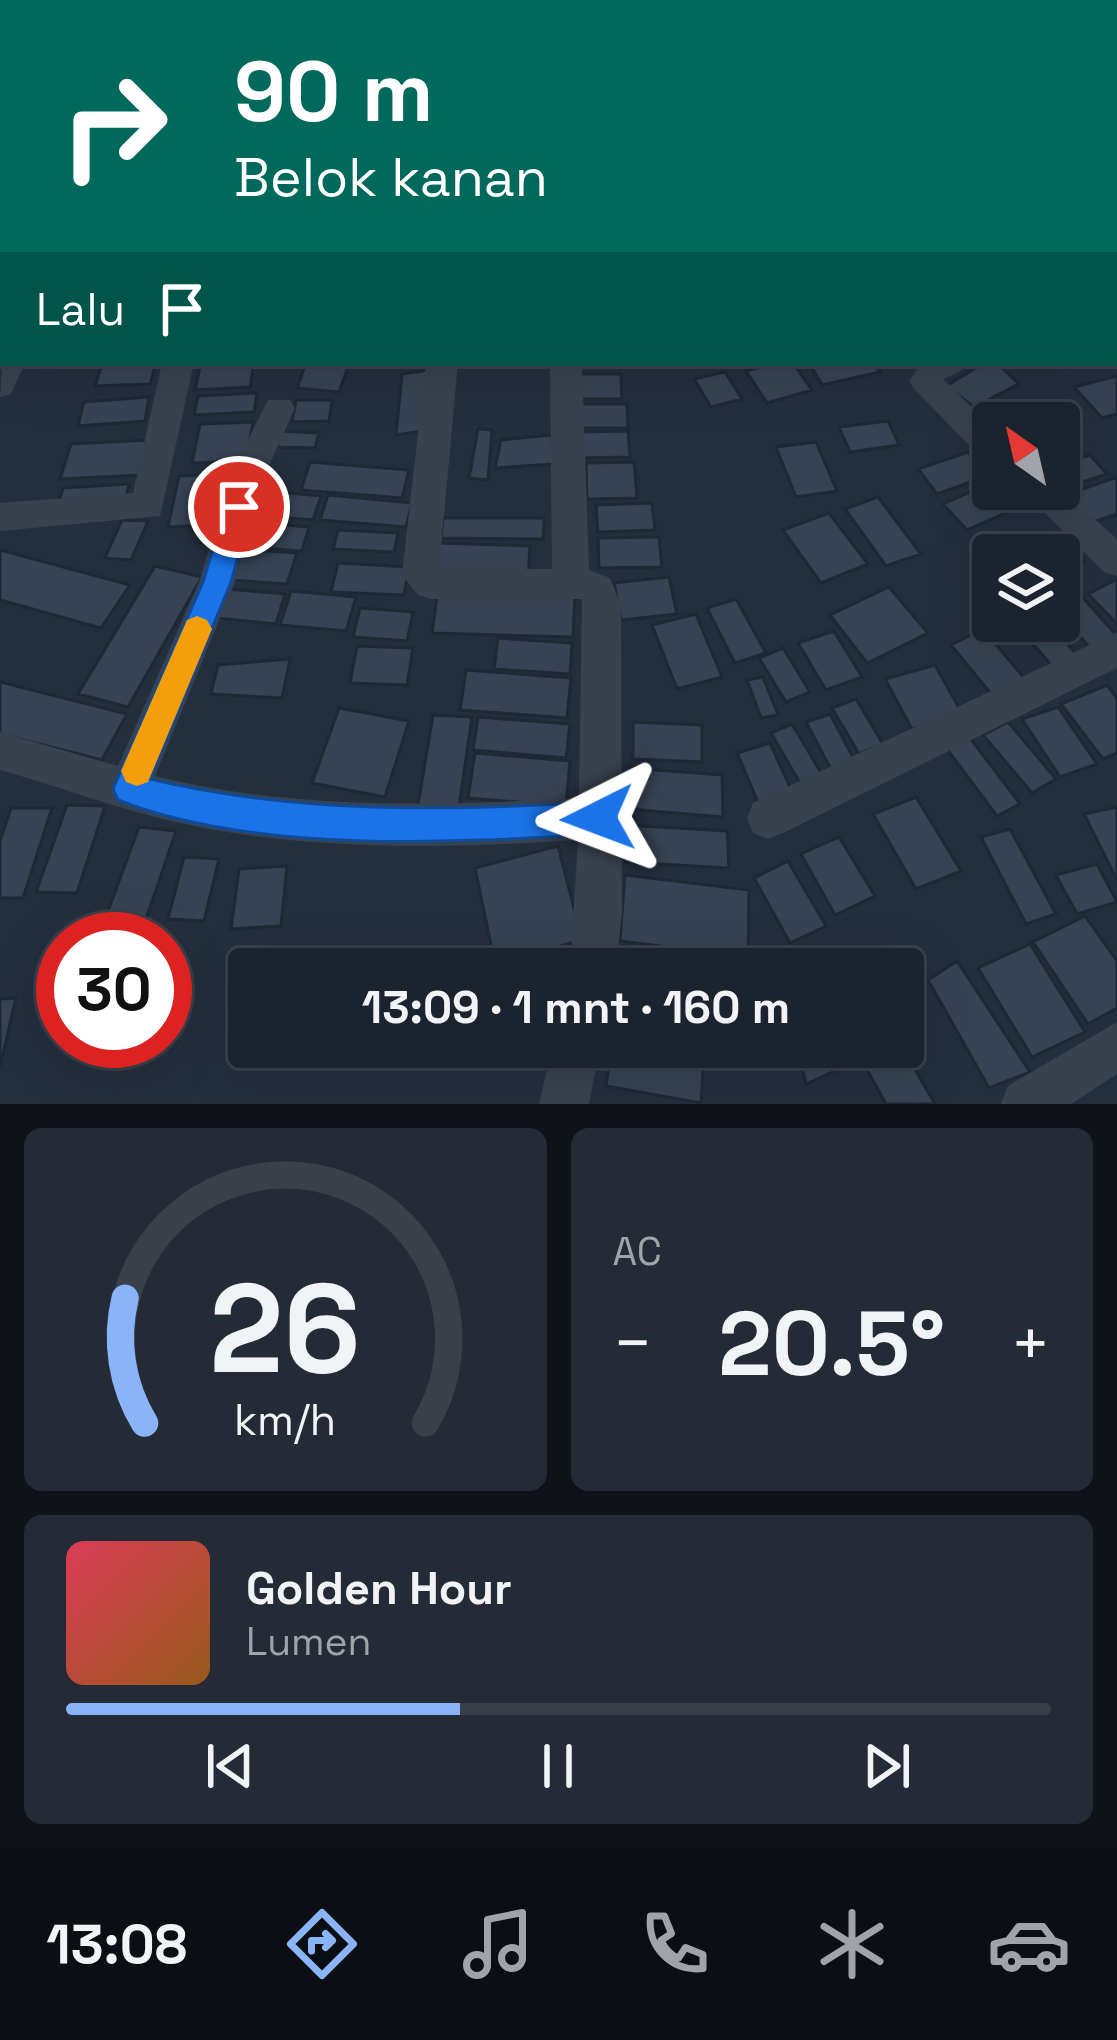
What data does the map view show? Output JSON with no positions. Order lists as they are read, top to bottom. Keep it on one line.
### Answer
{"north":"top left","page":{"turn":["90 m","Belok kanan"],"then":"Lalu","limit":"30","trip":"13:09 · 1 mnt · 160 m","tile":"AC","heat":["−","20.5°","+"],"song":["Golden Hour","Lumen"],"tabs":"13:08","gauge":["26","km/h"]}}
